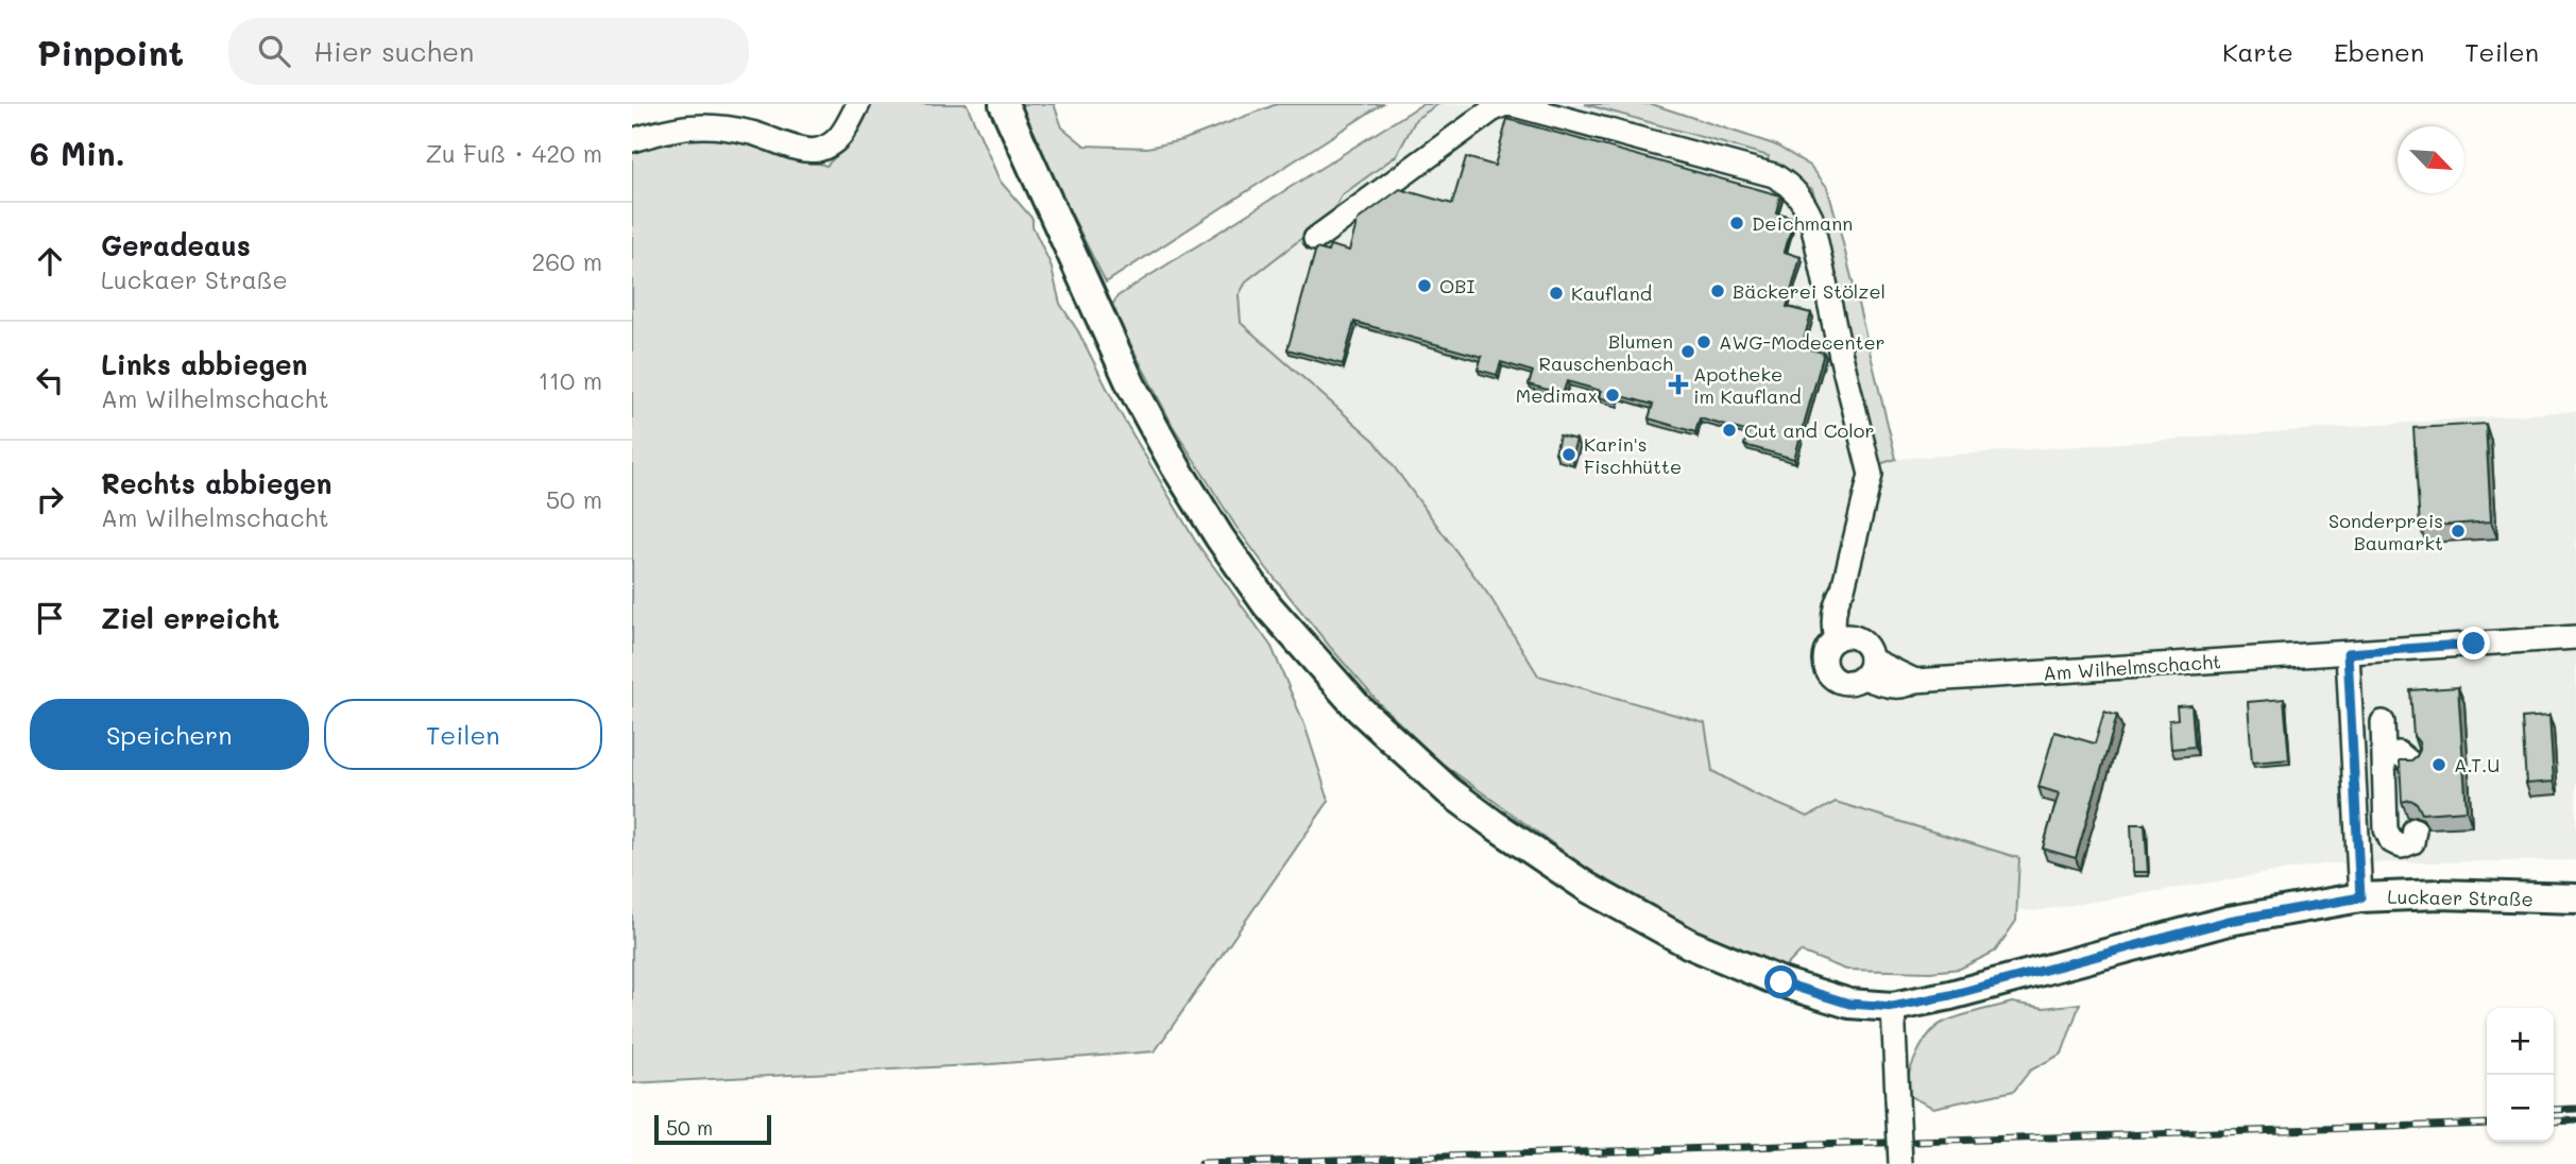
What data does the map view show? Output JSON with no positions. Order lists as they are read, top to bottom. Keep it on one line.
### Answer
{"streets":{"main road":["Luckaer Straße"],"street":["Am Wilhelmschacht"]},"places":{"other":["Deichmann","OBI","Bäckerei Stölzel","Kaufland","AWG-Modecenter","Blumen Rauschenbach","Medimax","Cut and Color","Karin's Fischhütte","Sonderpreis Baumarkt","A.T.U"],"health":["Apotheke im Kaufland"]},"scale_bar":"50 m","north":"bottom right","page":{"header":"Pinpoint","search":"Hier suchen","nav":["Karte","Ebenen","Teilen"],"heading":["6 Min.","Zu Fuß · 420 m"],"list":[["Geradeaus","Luckaer Straße","260 m"],["Links abbiegen","Am Wilhelmschacht","110 m"],["Rechts abbiegen","Am Wilhelmschacht","50 m"],"Ziel erreicht"],"buttons":["Speichern","Teilen"],"map_buttons":["+","−"],"scale":"50 m"}}
